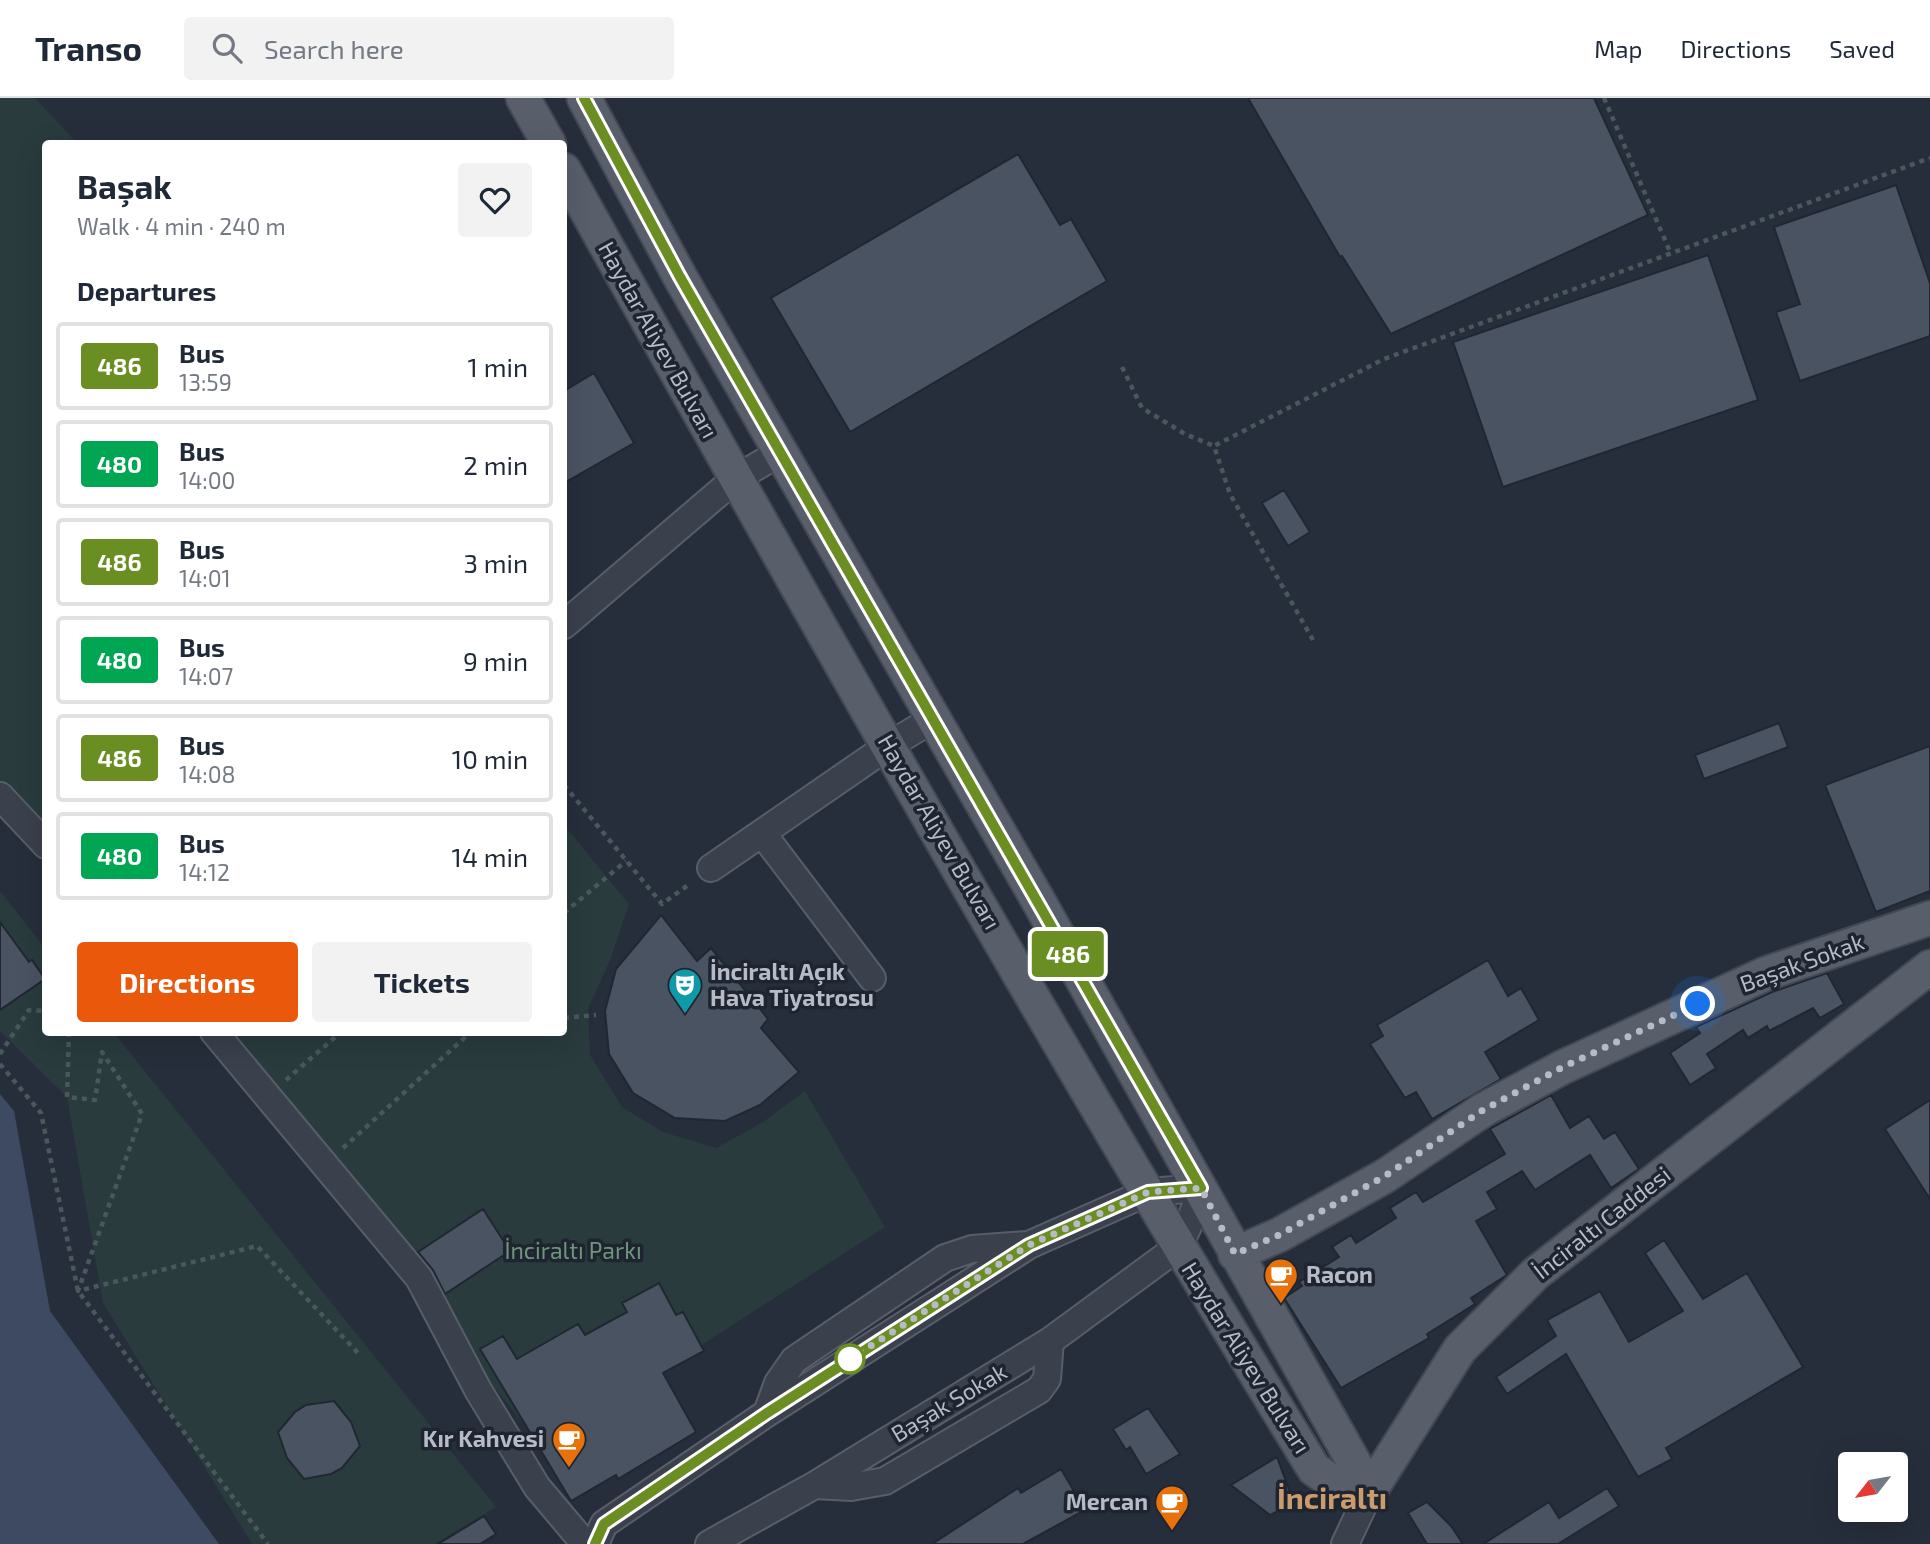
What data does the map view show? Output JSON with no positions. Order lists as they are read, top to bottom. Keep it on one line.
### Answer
{"streets":{"main road":["Haydar Aliyev Bulvarı","Başak Sokak","İnciraltı Caddesi"]},"crossings":[["Haydar Aliyev Bulvarı","Başak Sokak"],["Haydar Aliyev Bulvarı","İnciraltı Caddesi"]],"districts":["İnciraltı"],"parks":["İnciraltı Parkı"],"places":{"theatre":["İnciraltı Açık Hava Tiyatrosu"],"cafe":["Racon","Kır Kahvesi","Mercan"]},"lines":["bus line 486"],"north":"bottom left","page":{"header":"Transo","search":"Search here","nav":["Map","Directions","Saved"],"on_map":"486","heading":[["Başak","Walk · 4 min · 240 m"],"Departures"],"list":[{"mark":"486","name":"Bus","note":"13:59","value":"1 min"},{"mark":"480","name":"Bus","note":"14:00","value":"2 min"},{"mark":"486","name":"Bus","note":"14:01","value":"3 min"},{"mark":"480","name":"Bus","note":"14:07","value":"9 min"},{"mark":"486","name":"Bus","note":"14:08","value":"10 min"},{"mark":"480","name":"Bus","note":"14:12","value":"14 min"}],"buttons":["Directions","Tickets"]}}
